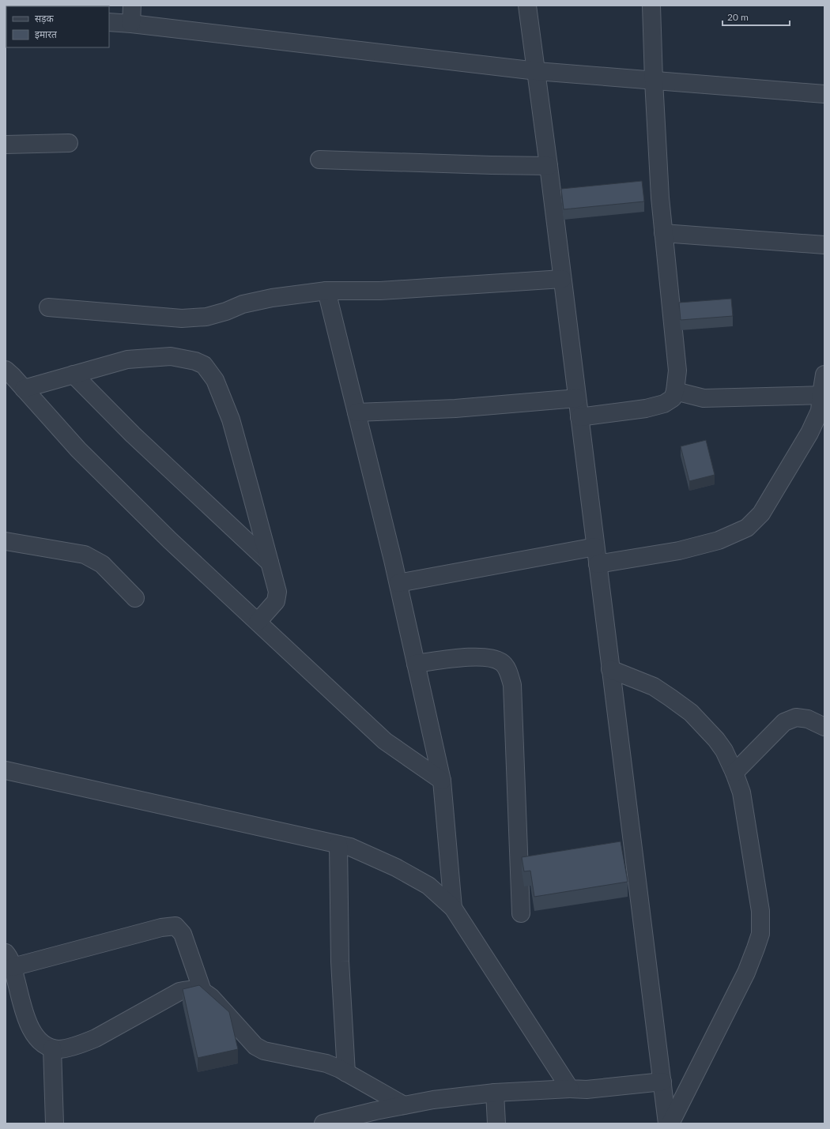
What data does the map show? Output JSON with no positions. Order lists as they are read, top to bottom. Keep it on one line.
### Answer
{"legend":["सड़क","इमारत"],"scale_bar":"20 m"}
